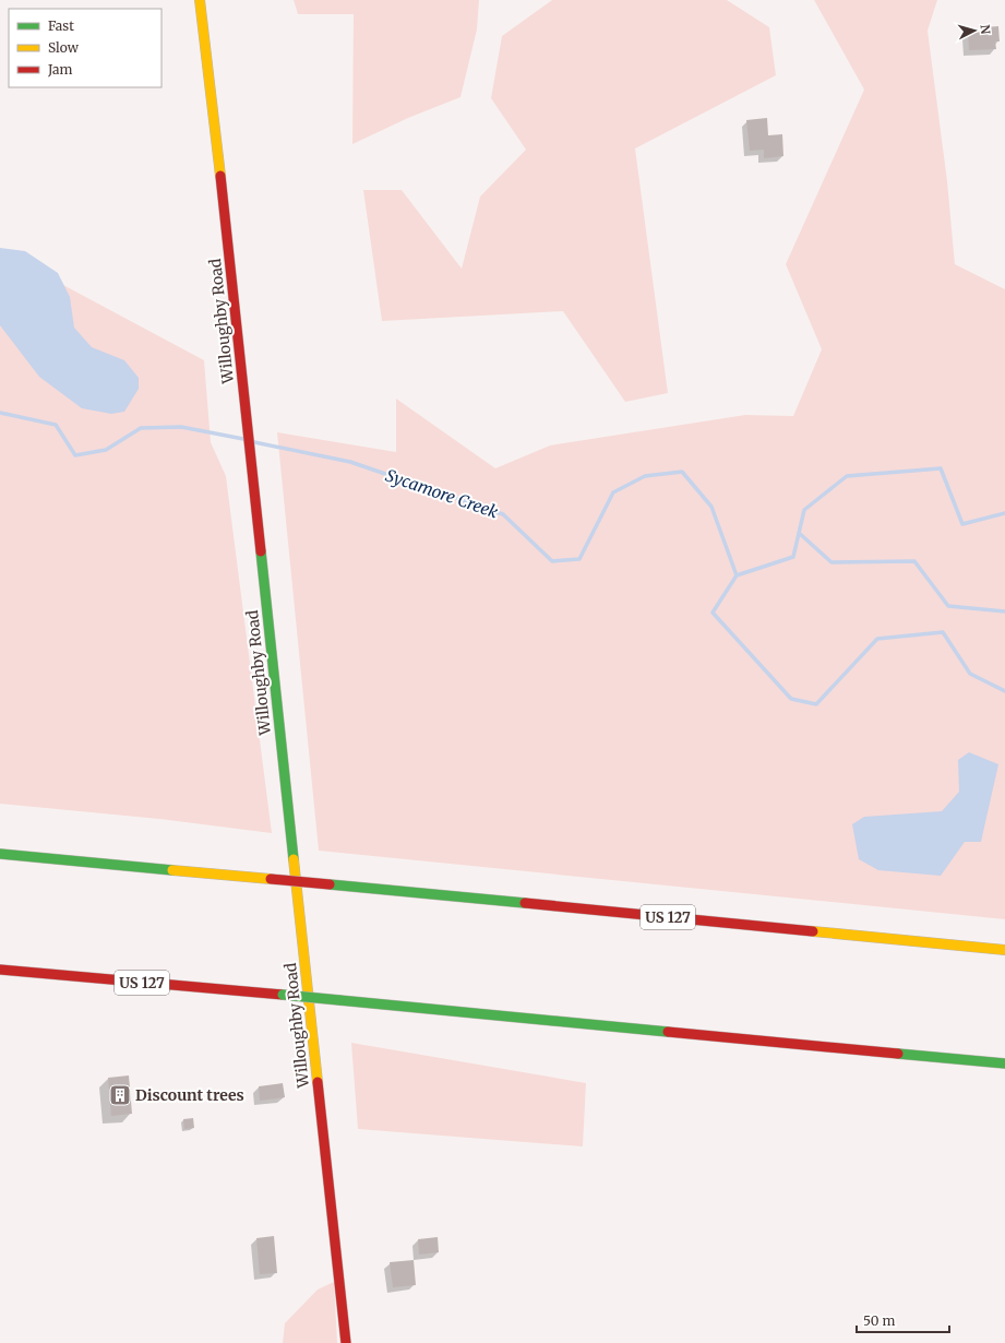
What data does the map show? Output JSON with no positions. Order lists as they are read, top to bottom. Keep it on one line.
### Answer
{"streets":{"main road":["Willoughby Road","US 127"]},"water":["Sycamore Creek"],"places":{"building":["Discount trees"]},"legend":["Fast","Slow","Jam"],"scale_bar":"50 m","north":"right"}
